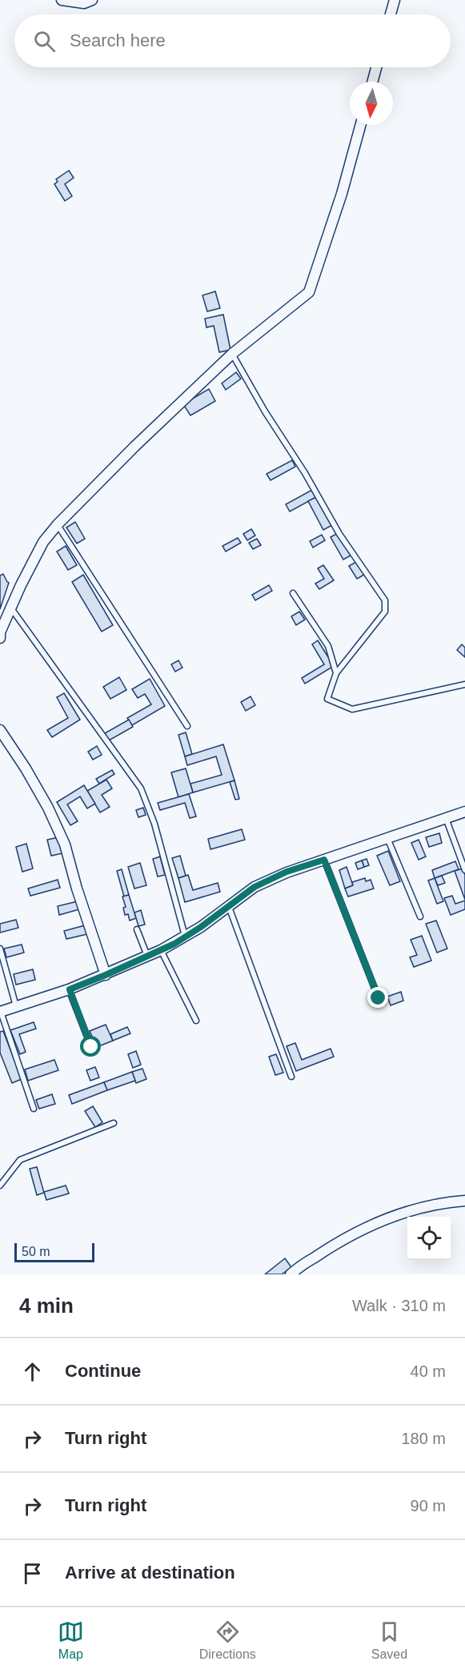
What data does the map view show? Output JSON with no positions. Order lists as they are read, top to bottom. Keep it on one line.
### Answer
{"scale_bar":"50 m","north":"bottom","page":{"search":"Search here","scale":"50 m","heading":["4 min","Walk · 310 m"],"list":[["Continue","40 m"],["Turn right","180 m"],["Turn right","90 m"],"Arrive at destination"],"nav":["Map","Directions","Saved"]}}
